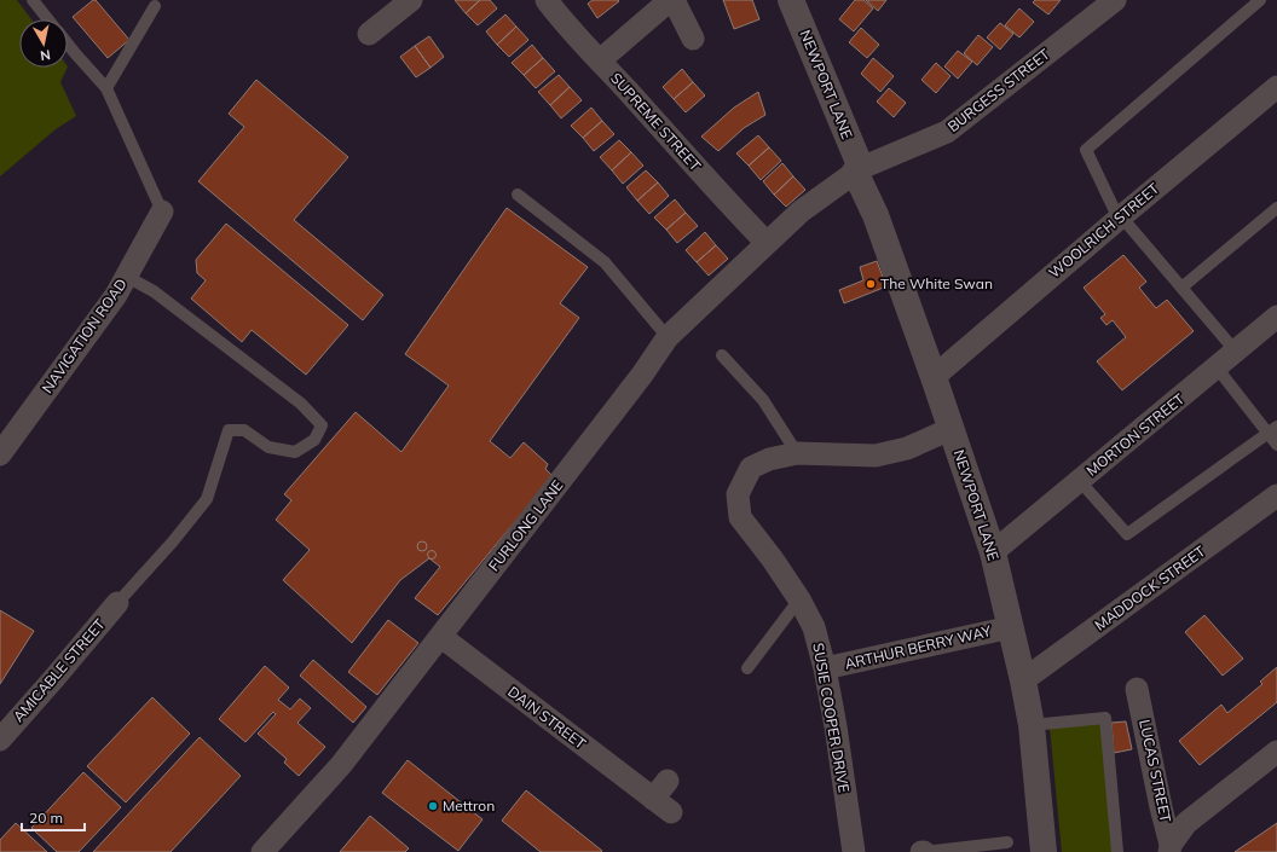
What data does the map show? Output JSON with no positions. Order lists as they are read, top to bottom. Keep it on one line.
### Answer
{"streets":{"street":["NEWPORT LANE","BURGESS STREET","SUPREME STREET","WOOLRICH STREET","NAVIGATION ROAD","MORTON STREET","FURLONG LANE","MADDOCK STREET","ARTHUR BERRY WAY","AMICABLE STREET","DAIN STREET","SUSIE COOPER DRIVE","LUCAS STREET"]},"crossings":[["NEWPORT LANE","BURGESS STREET"],["NEWPORT LANE","WOOLRICH STREET"],["NEWPORT LANE","MORTON STREET"],["NEWPORT LANE","MADDOCK STREET"],["NEWPORT LANE","ARTHUR BERRY WAY"],["NEWPORT LANE","SUSIE COOPER DRIVE"],["BURGESS STREET","FURLONG LANE"],["SUPREME STREET","FURLONG LANE"],["FURLONG LANE","DAIN STREET"],["ARTHUR BERRY WAY","SUSIE COOPER DRIVE"]],"places":["The White Swan","Mettron"],"scale_bar":"20 m","north":"bottom"}
